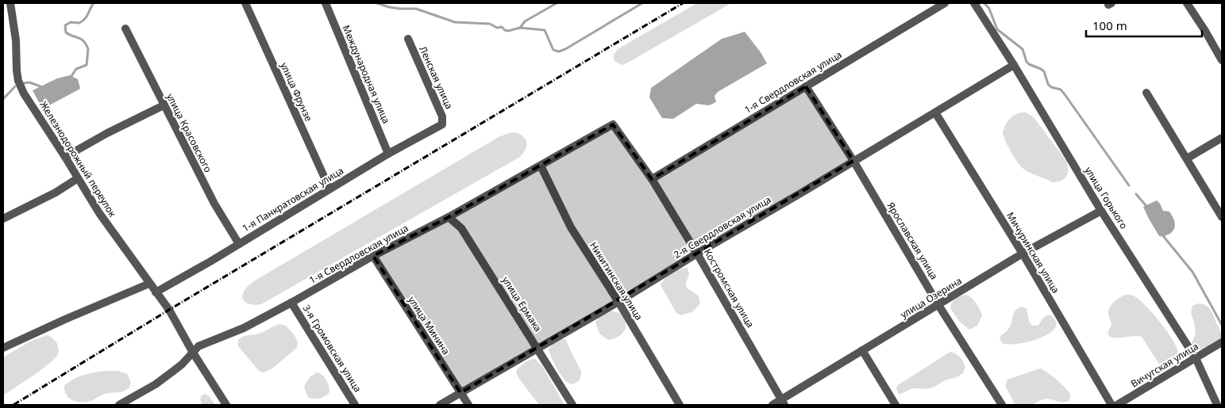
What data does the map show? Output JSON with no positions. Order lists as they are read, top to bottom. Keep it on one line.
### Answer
{"streets":{"street":["Международная улица","Ленская улица","1-я Свердловская улица","улица Фрунзе","улица Красовского","Железнодорожный переулок","улица Горького","1-я Панкратовская улица","2-я Свердловская улица","Ярославская улица","Мичуринская улица","Никитинская улица","Костромская улица","улица Озерина","улица Ермака","улица Минина","3-я Громовская улица","Вичугская улица"]},"crossings":[["Международная улица","1-я Панкратовская улица"],["Ленская улица","1-я Панкратовская улица"],["1-я Свердловская улица","Железнодорожный переулок"],["1-я Свердловская улица","Ярославская улица"],["1-я Свердловская улица","Никитинская улица"],["1-я Свердловская улица","Костромская улица"],["1-я Свердловская улица","улица Ермака"],["1-я Свердловская улица","улица Минина"],["1-я Свердловская улица","3-я Громовская улица"],["улица Фрунзе","1-я Панкратовская улица"],["улица Красовского","1-я Панкратовская улица"],["Железнодорожный переулок","1-я Панкратовская улица"],["улица Горького","2-я Свердловская улица"],["улица Горького","улица Озерина"],["улица Горького","Вичугская улица"],["2-я Свердловская улица","Ярославская улица"],["2-я Свердловская улица","Мичуринская улица"],["2-я Свердловская улица","Никитинская улица"],["2-я Свердловская улица","Костромская улица"],["2-я Свердловская улица","улица Ермака"],["2-я Свердловская улица","улица Минина"],["Ярославская улица","улица Озерина"],["Мичуринская улица","улица Озерина"],["Костромская улица","улица Озерина"]],"scale_bar":"100 m"}
